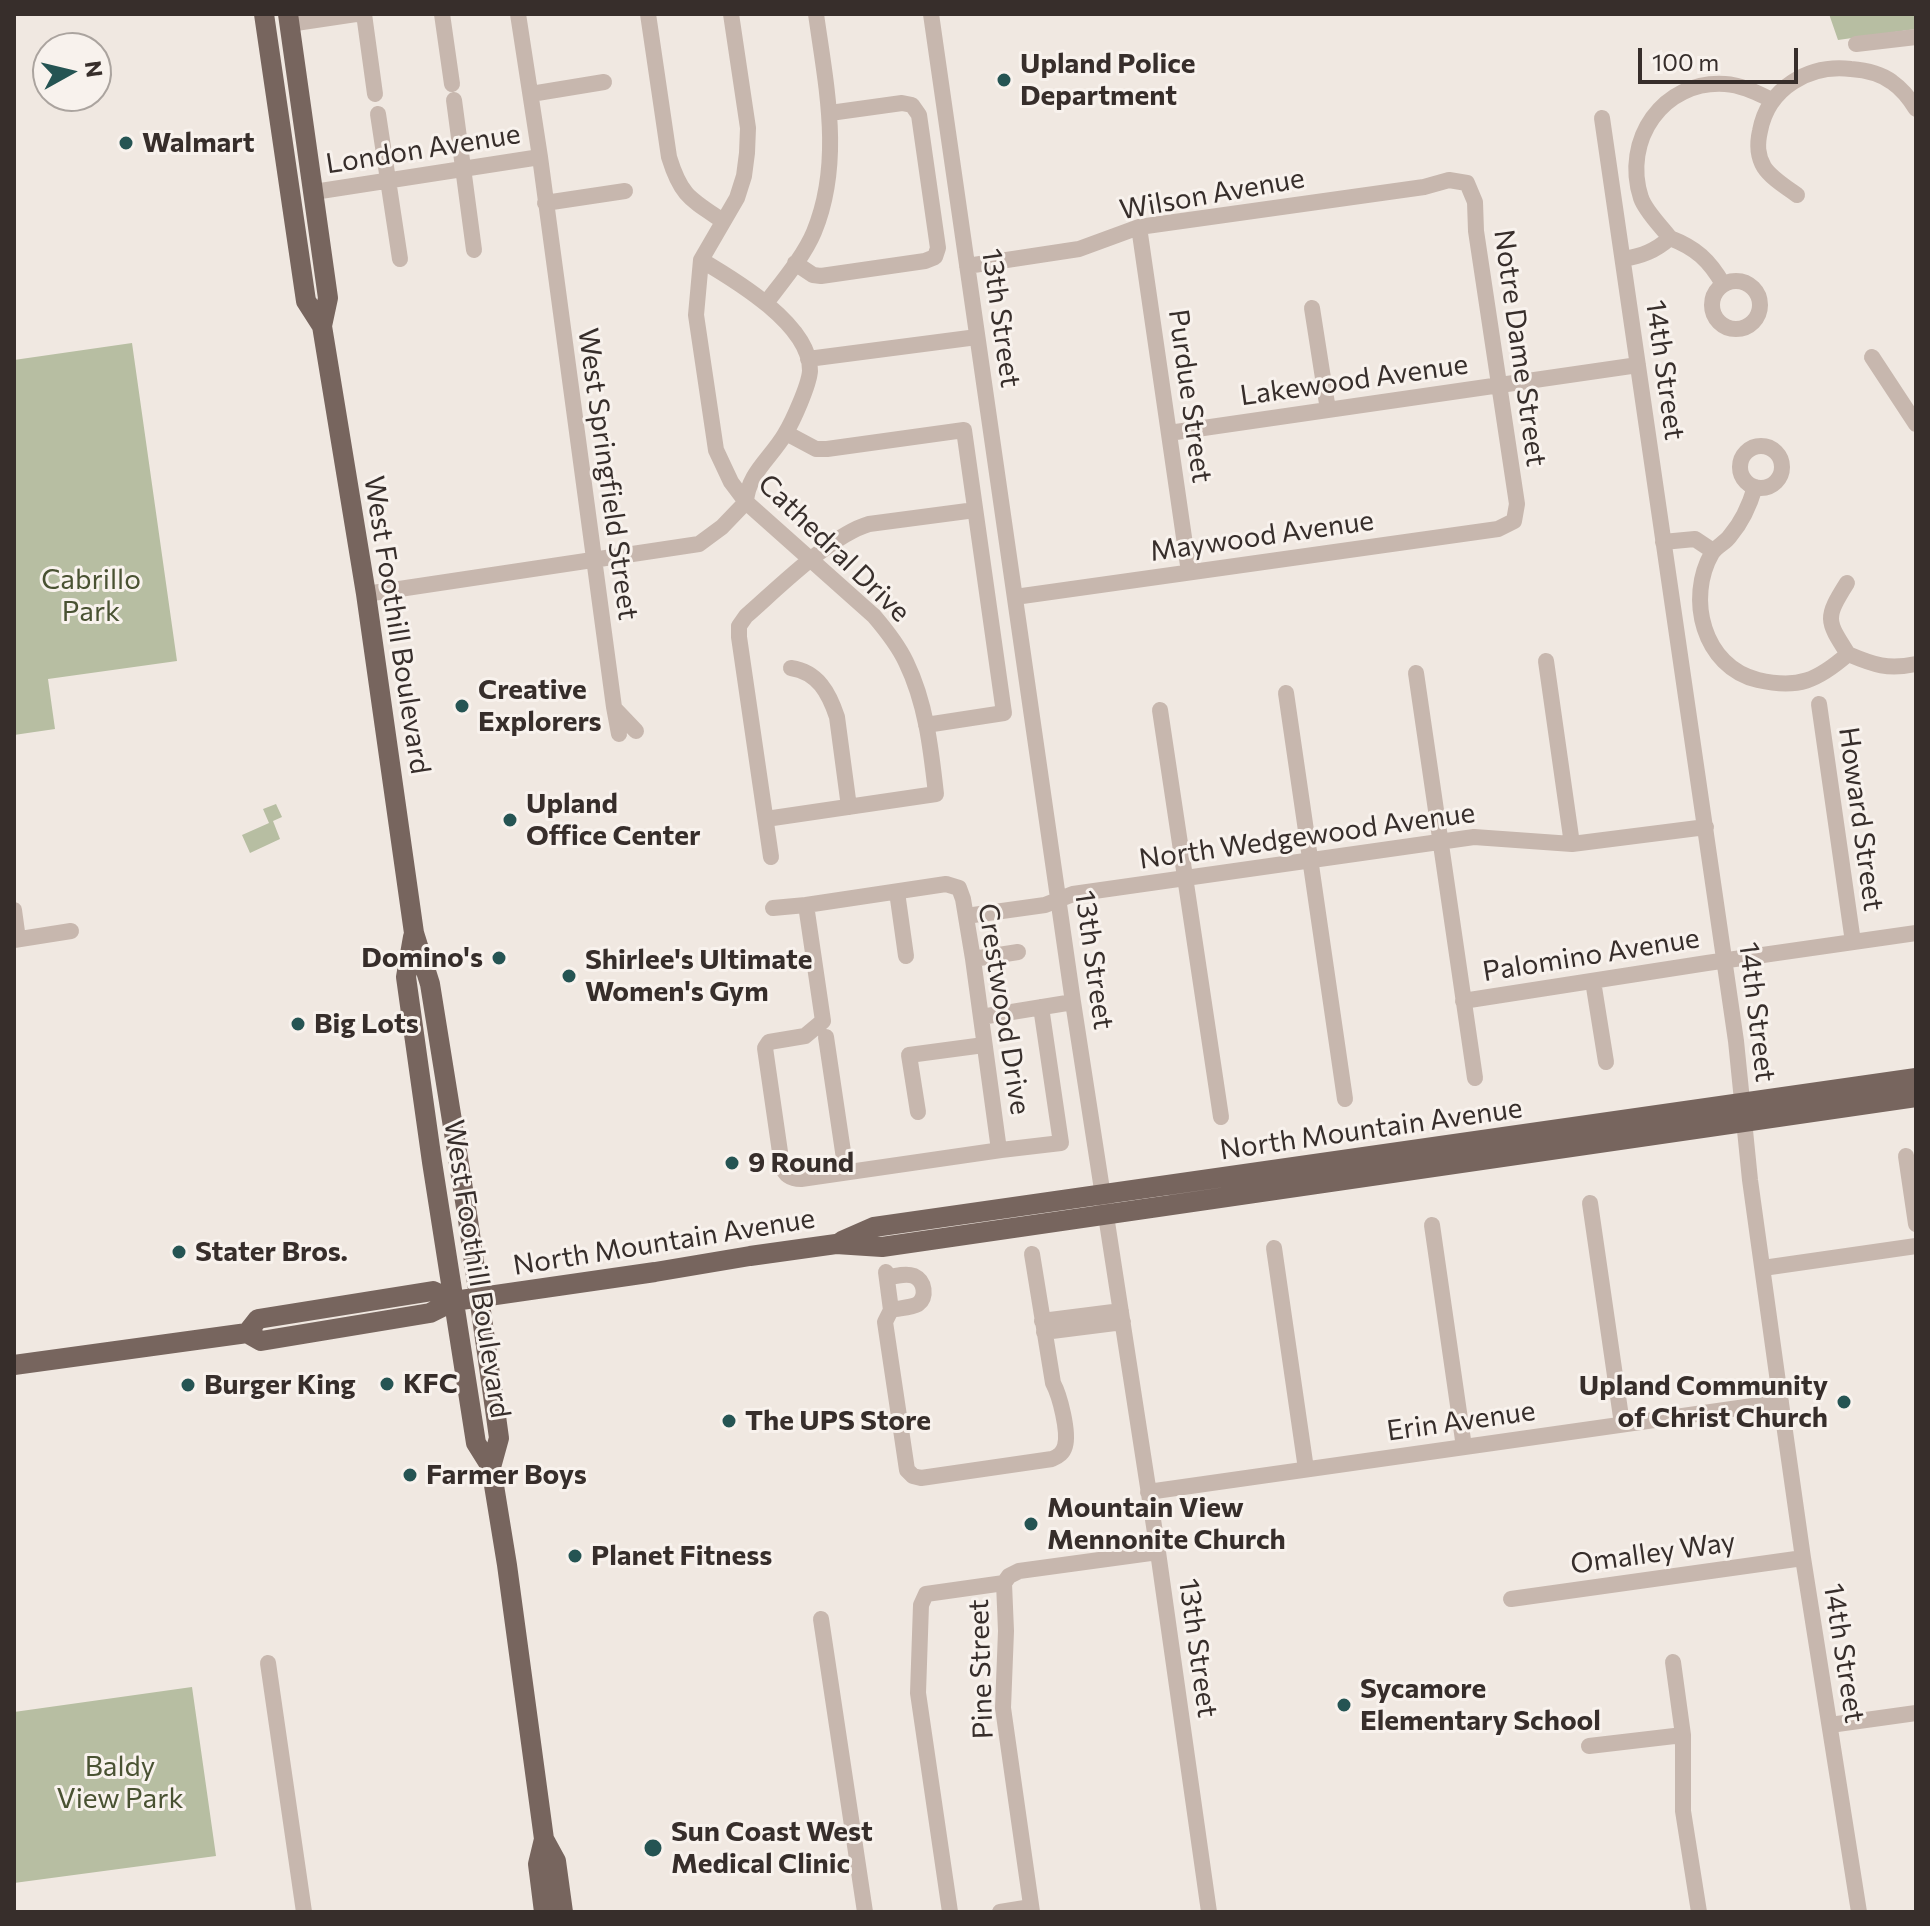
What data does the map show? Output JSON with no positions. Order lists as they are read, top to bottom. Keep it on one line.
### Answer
{"streets":{"main road":["West Foothill Boulevard","North Mountain Avenue"],"street":["London Avenue","Wilson Avenue","13th Street","Notre Dame Street","14th Street","Lakewood Avenue","Purdue Street","West Springfield Street","Maywood Avenue","Cathedral Drive","Howard Street","North Wedgewood Avenue","Palomino Avenue","Crestwood Drive","Erin Avenue","Omalley Way","Pine Street"]},"crossings":[["London Avenue","West Springfield Street"],["London Avenue","West Foothill Boulevard"],["Wilson Avenue","13th Street"],["Wilson Avenue","Notre Dame Street"],["Wilson Avenue","Purdue Street"],["13th Street","Maywood Avenue"],["13th Street","North Wedgewood Avenue"],["13th Street","North Mountain Avenue"],["13th Street","Erin Avenue"],["13th Street","Pine Street"],["Notre Dame Street","Lakewood Avenue"],["Notre Dame Street","Maywood Avenue"],["14th Street","Lakewood Avenue"],["14th Street","North Wedgewood Avenue"],["14th Street","Palomino Avenue"],["14th Street","North Mountain Avenue"],["14th Street","Erin Avenue"],["14th Street","Omalley Way"],["Lakewood Avenue","Purdue Street"],["Purdue Street","Maywood Avenue"],["West Foothill Boulevard","North Mountain Avenue"],["Howard Street","Palomino Avenue"],["North Wedgewood Avenue","Crestwood Drive"]],"parks":["Cabrillo Park","Baldy View Park"],"places":["Upland Police Department","Walmart","Creative Explorers","Upland Office Center","Domino's","Shirlee's Ultimate Women's Gym","Big Lots","9 Round","Stater Bros.","KFC","Burger King","Upland Community of Christ Church","The UPS Store","Farmer Boys","Mountain View Mennonite Church","Planet Fitness","Sycamore Elementary School","Sun Coast West Medical Clinic"],"scale_bar":"100 m","north":"right"}
